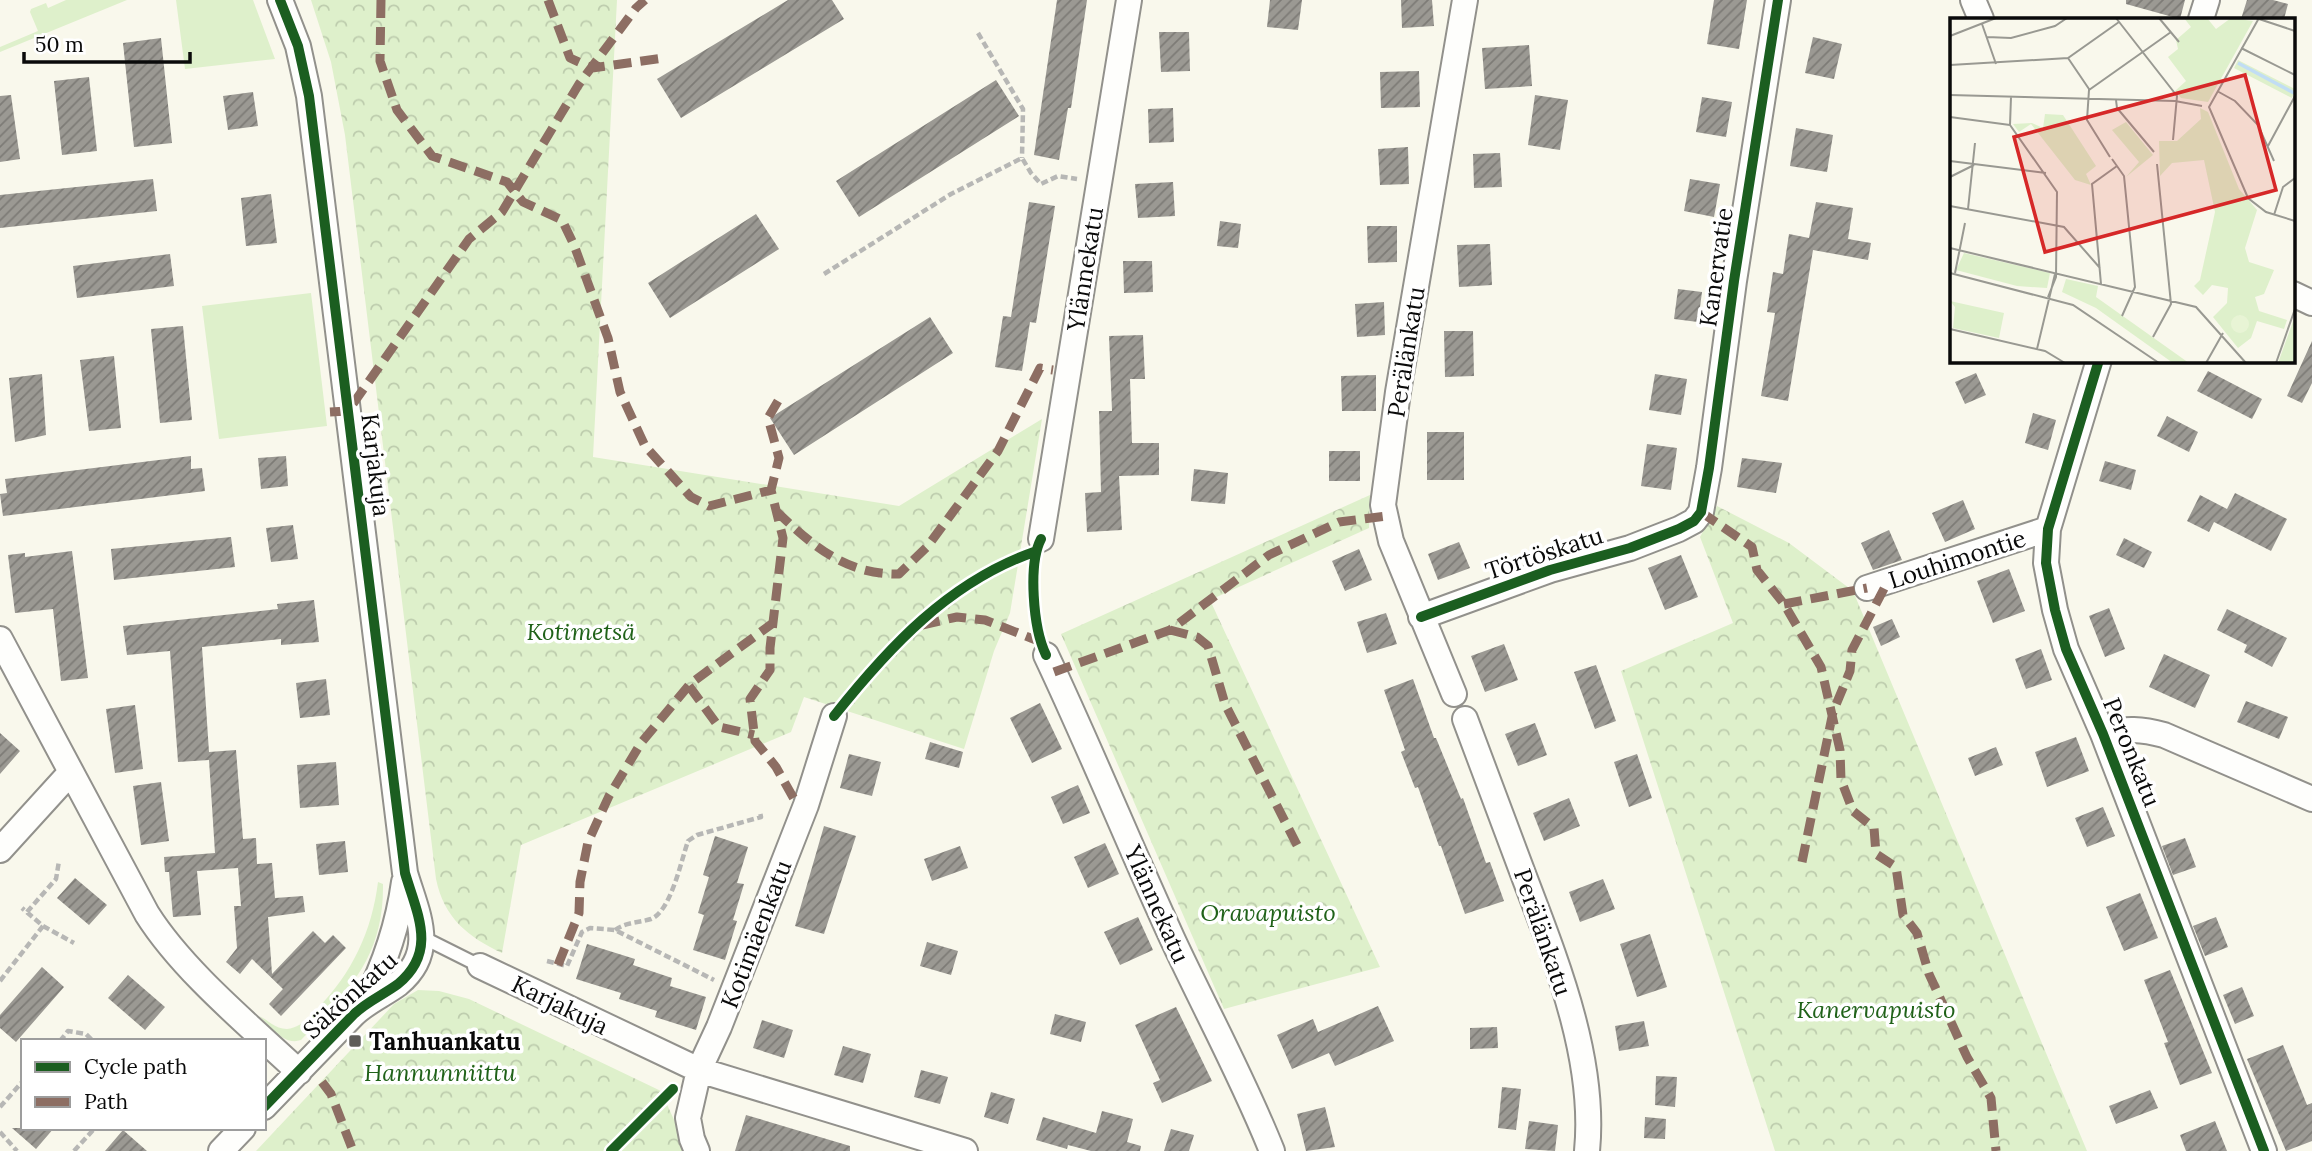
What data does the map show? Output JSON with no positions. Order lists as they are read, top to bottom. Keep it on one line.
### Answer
{"streets":{"street":["Kanervatie","Ylännekatu","Perälänkatu","Karjakuja","Törtöskatu","Louhimontie","Peronkatu","Kotimäenkatu","Säkönkatu"]},"crossings":[["Kanervatie","Törtöskatu"],["Perälänkatu","Törtöskatu"],["Karjakuja","Kotimäenkatu"],["Karjakuja","Säkönkatu"],["Louhimontie","Peronkatu"]],"parks":["Kotimetsä","Oravapuisto","Kanervapuisto","Hannunniittu"],"places":{"transit":["Tanhuankatu"]},"legend":["Cycle path","Path"],"scale_bar":"50 m"}
